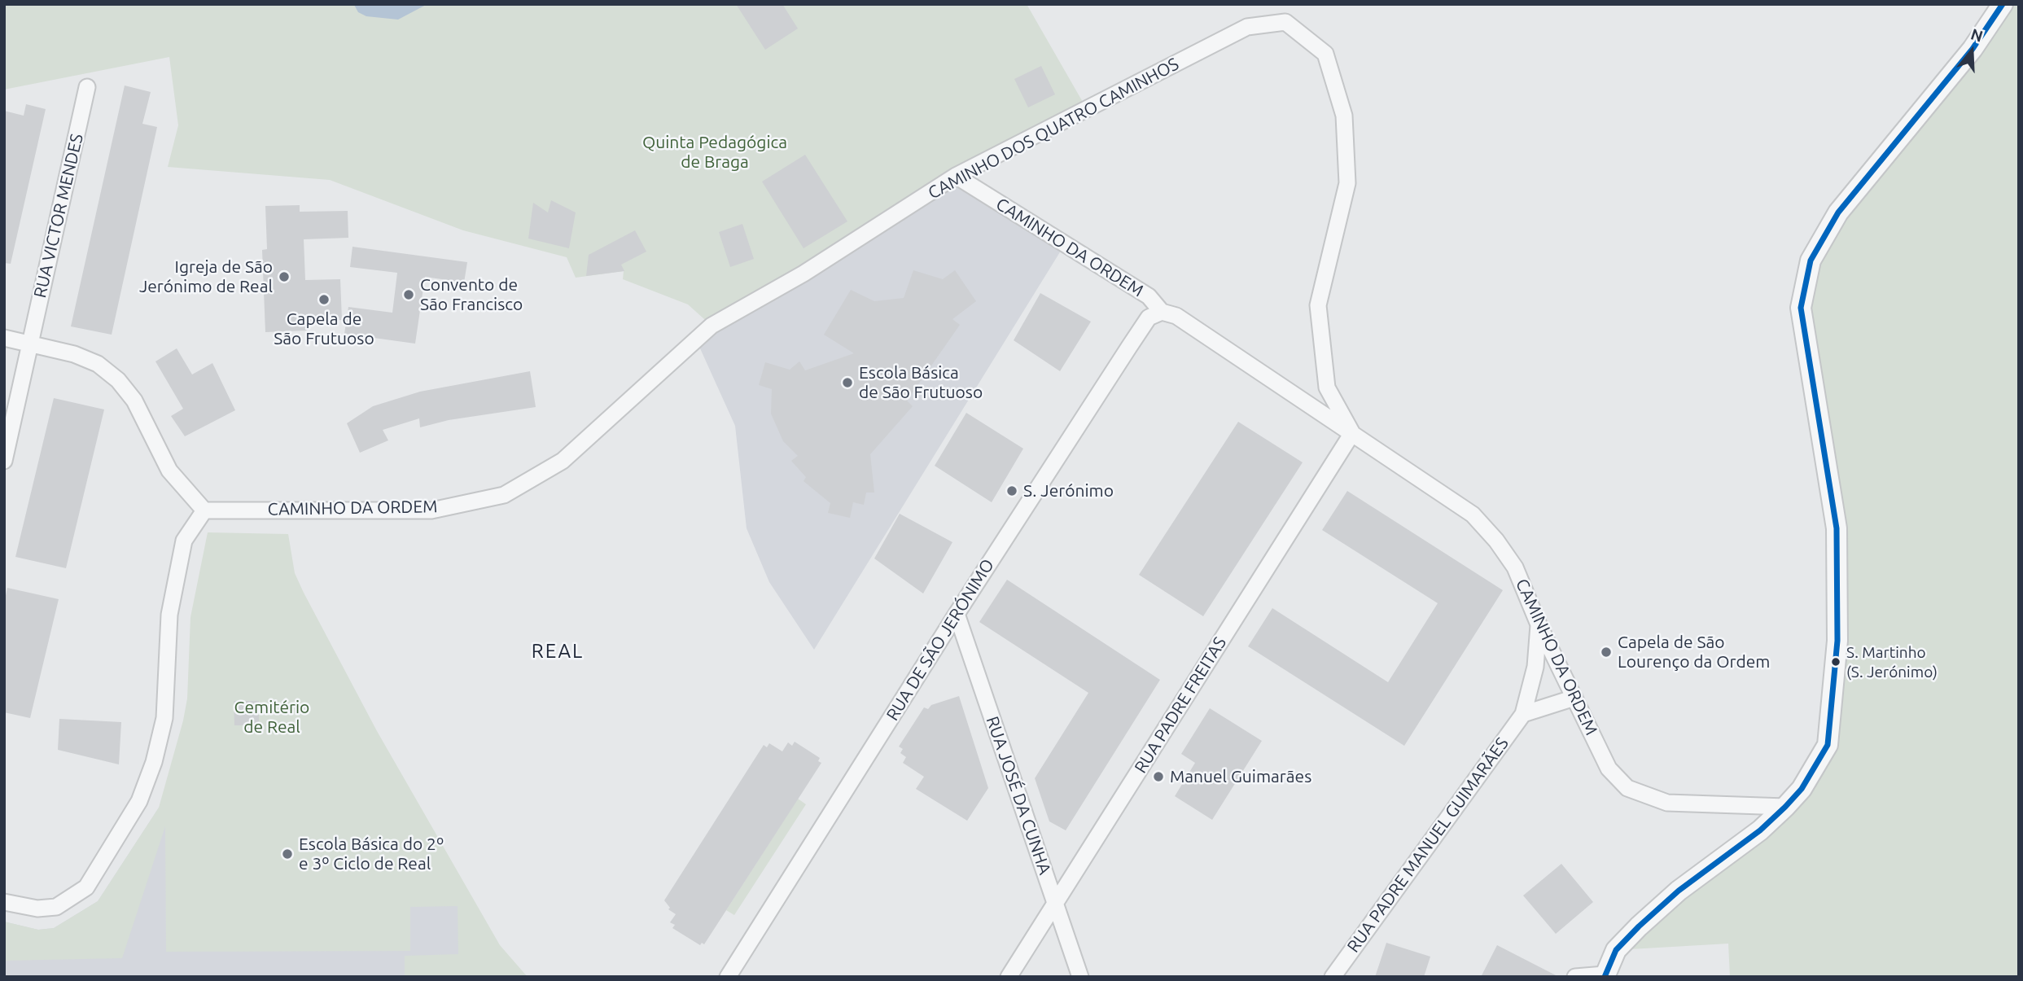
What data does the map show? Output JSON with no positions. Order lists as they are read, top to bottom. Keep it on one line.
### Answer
{"streets":{"street":["CAMINHO DOS QUATRO CAMINHOS","RUA VICTOR MENDES","CAMINHO DA ORDEM","RUA DE SÃO JERÓNIMO","RUA PADRE FREITAS","RUA JOSÉ DA CUNHA","RUA PADRE MANUEL GUIMARÃES"]},"crossings":[["CAMINHO DOS QUATRO CAMINHOS","CAMINHO DA ORDEM"],["CAMINHO DA ORDEM","RUA DE SÃO JERÓNIMO"],["CAMINHO DA ORDEM","RUA PADRE FREITAS"],["CAMINHO DA ORDEM","RUA PADRE MANUEL GUIMARÃES"],["RUA DE SÃO JERÓNIMO","RUA JOSÉ DA CUNHA"],["RUA PADRE FREITAS","RUA JOSÉ DA CUNHA"]],"districts":["REAL"],"parks":["Quinta Pedagógica de Braga","Cemitério de Real"],"places":["Igreja de São Jerónimo de Real","Convento de São Francisco","Capela de São Frutuoso","Escola Básica de São Frutuoso","S. Jerónimo","Capela de São Lourenço da Ordem","S. Martinho (S. Jerónimo)","Manuel Guimarães","Escola Básica do 2º e 3º Ciclo de Real"],"north":"top"}
